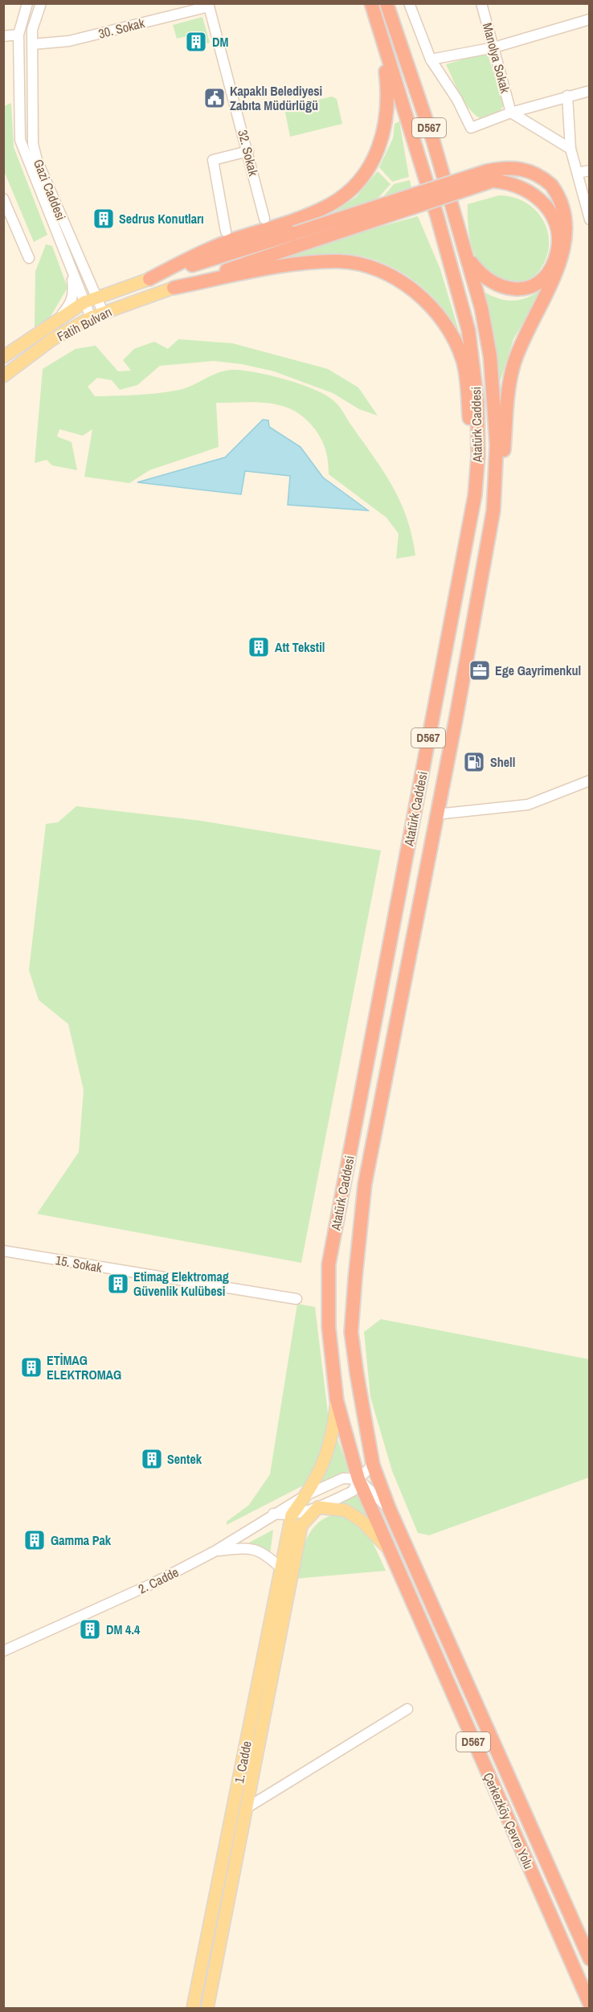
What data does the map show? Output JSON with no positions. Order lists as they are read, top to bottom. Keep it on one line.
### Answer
{"streets":{"highway":["D567","Atatürk Caddesi","Çerkezköy Çevre Yolu"],"main road":["Fatih Bulvarı","1. Cadde"],"street":["30. Sokak","Manolya Sokak","32. Sokak","Gazi Caddesi","15. Sokak","2. Cadde"]},"crossings":[["30. Sokak","32. Sokak"],["30. Sokak","Gazi Caddesi"],["Gazi Caddesi","Fatih Bulvarı"],["Atatürk Caddesi","2. Cadde"],["Atatürk Caddesi","Çerkezköy Çevre Yolu"],["2. Cadde","Çerkezköy Çevre Yolu"]],"places":{"building":["DM","Sedrus Konutları","Att Tekstil","Etimag Elektromag Güvenlik Kulübesi","ETİMAG ELEKTROMAG","Sentek","Gamma Pak","DM 4.4"],"public building":["Kapaklı Belediyesi Zabıta Müdürlüğü"],"office":["Ege Gayrimenkul"],"fuel station":["Shell"]}}
